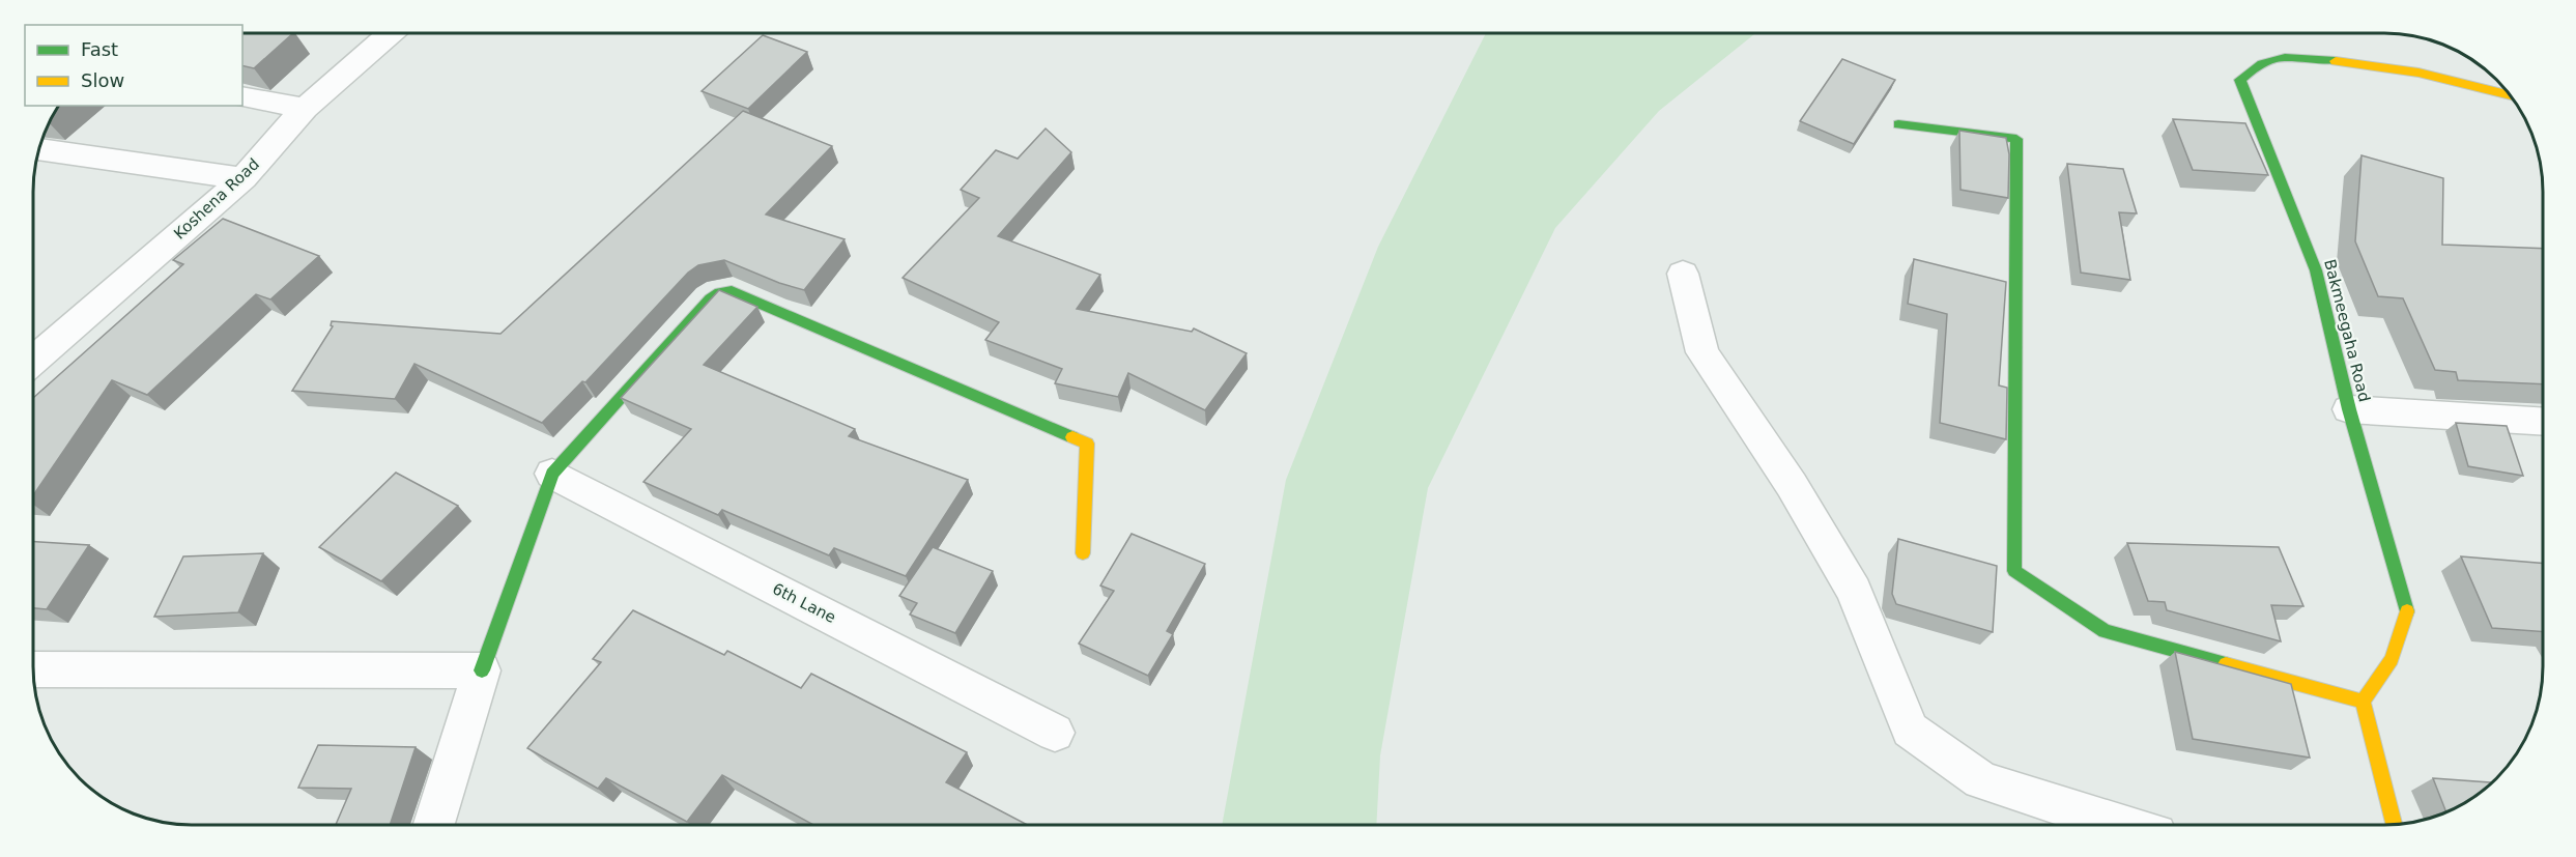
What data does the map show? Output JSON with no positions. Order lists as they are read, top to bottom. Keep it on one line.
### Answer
{"streets":{"street":["Koshena Road","Bakmeegaha Road","6th Lane"]},"legend":["Fast","Slow"]}
